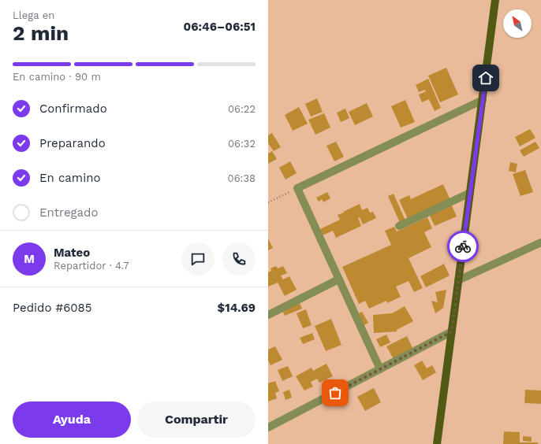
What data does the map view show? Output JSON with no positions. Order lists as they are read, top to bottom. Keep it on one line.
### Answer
{"north":"top left","page":{"heading":["2 min","Llega en","06:46–06:51"],"panel":["Mateo","Repartidor · 4.7","Pedido #6085","$14.69"],"bar":"En camino · 90 m","list":[["Confirmado","06:22"],["Preparando","06:32"],["En camino","06:38"],"Entregado"],"round":"M","buttons":["Ayuda","Compartir"]}}
